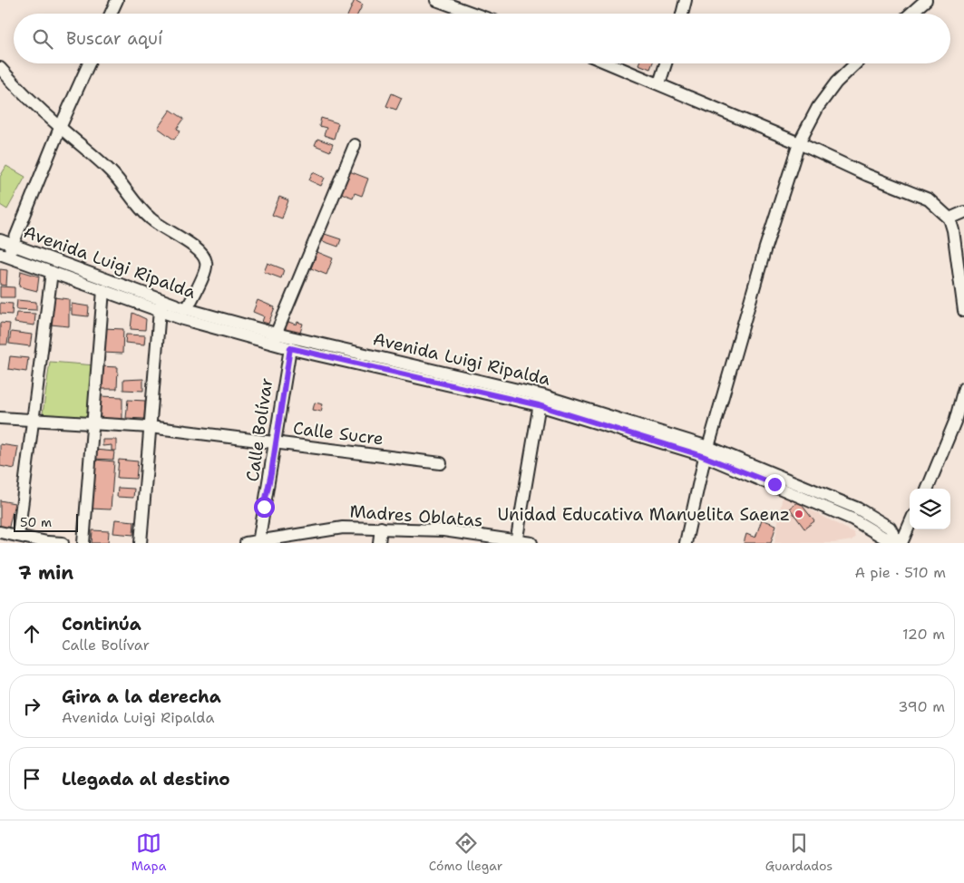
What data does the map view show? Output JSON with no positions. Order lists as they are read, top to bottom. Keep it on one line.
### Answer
{"streets":{"street":["Avenida Luigi Ripalda","Calle Bolívar","Calle Sucre","Madres Oblatas"]},"crossings":[["Avenida Luigi Ripalda","Calle Bolívar"],["Calle Bolívar","Calle Sucre"],["Calle Bolívar","Madres Oblatas"]],"places":["Unidad Educativa Manuelita Saenz"],"scale_bar":"50 m","page":{"search":"Buscar aquí","scale":"50 m","heading":["7 min","A pie · 510 m"],"list":[["Continúa","Calle Bolívar","120 m"],["Gira a la derecha","Avenida Luigi Ripalda","390 m"],"Llegada al destino"],"nav":["Mapa","Cómo llegar","Guardados"]}}
